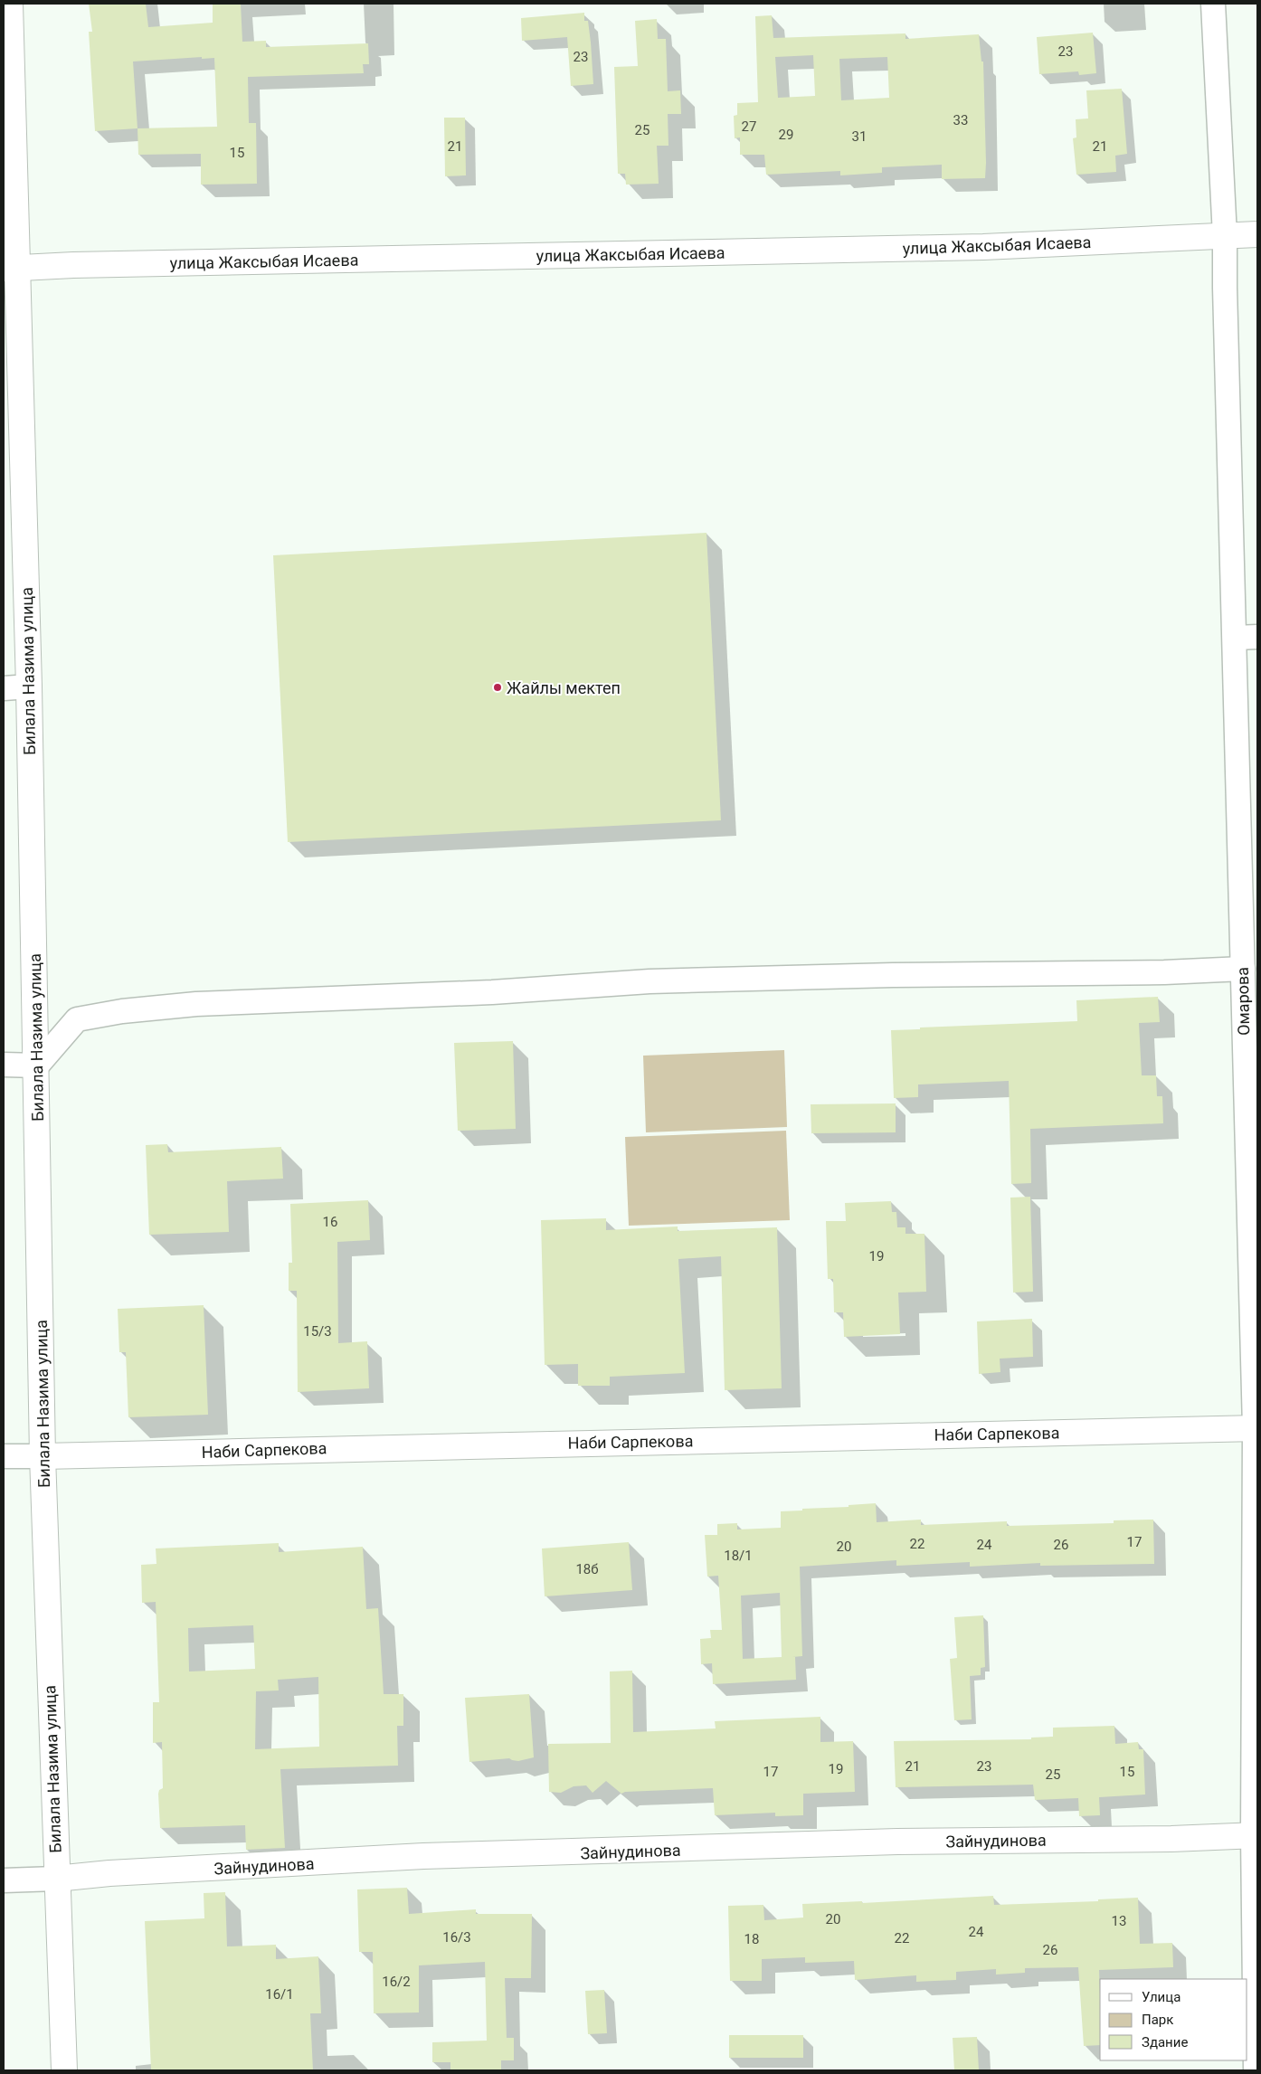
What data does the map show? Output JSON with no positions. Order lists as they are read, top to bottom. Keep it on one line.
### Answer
{"streets":{"street":["улица Жаксыбая Исаева","Билала Назима улица","Омарова","Наби Сарпекова","Зайнудинова"]},"crossings":[["улица Жаксыбая Исаева","Билала Назима улица"],["улица Жаксыбая Исаева","Омарова"],["Билала Назима улица","Наби Сарпекова"],["Билала Назима улица","Зайнудинова"],["Омарова","Наби Сарпекова"],["Омарова","Зайнудинова"]],"places":["Жайлы мектеп"],"house_numbers":["23","23","33","27","25","29","31","21","21","15","16","19","15/3","17","22","24","26","20","18/1","18б","21","23","19","17","15","25","20","13","24","16/3","22","18","26","16/2","16/1"],"legend":["Улица","Парк","Здание"]}
